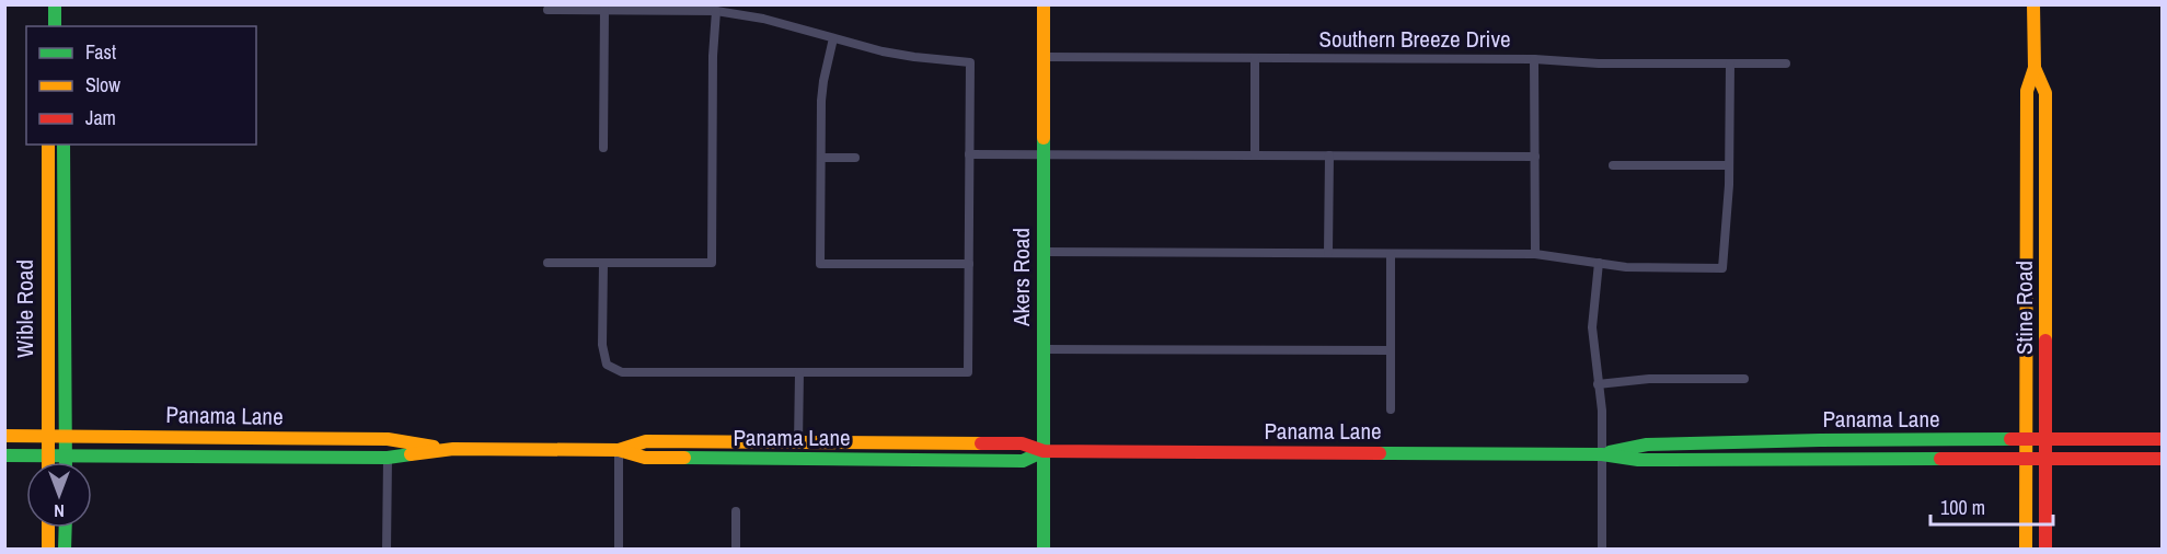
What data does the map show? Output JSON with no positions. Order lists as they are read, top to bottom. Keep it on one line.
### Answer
{"streets":{"main road":["Akers Road","Stine Road","Wible Road","Panama Lane"],"street":["Southern Breeze Drive"]},"crossings":[["Southern Breeze Drive","Akers Road"],["Akers Road","Panama Lane"],["Stine Road","Panama Lane"],["Wible Road","Panama Lane"]],"legend":["Fast","Slow","Jam"],"scale_bar":"100 m","north":"bottom"}
